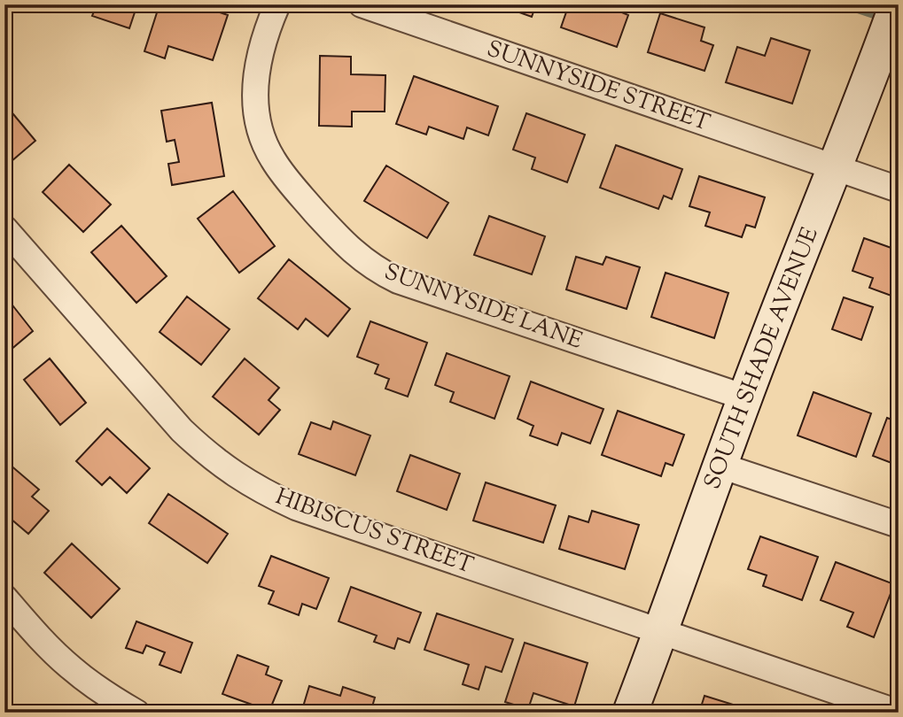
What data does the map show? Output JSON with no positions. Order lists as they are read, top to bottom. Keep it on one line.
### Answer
{"streets":{"street":["SUNNYSIDE STREET","SUNNYSIDE LANE","SOUTH SHADE AVENUE","HIBISCUS STREET"]},"crossings":[["SUNNYSIDE STREET","SOUTH SHADE AVENUE"],["SUNNYSIDE LANE","SOUTH SHADE AVENUE"],["SOUTH SHADE AVENUE","HIBISCUS STREET"]]}
